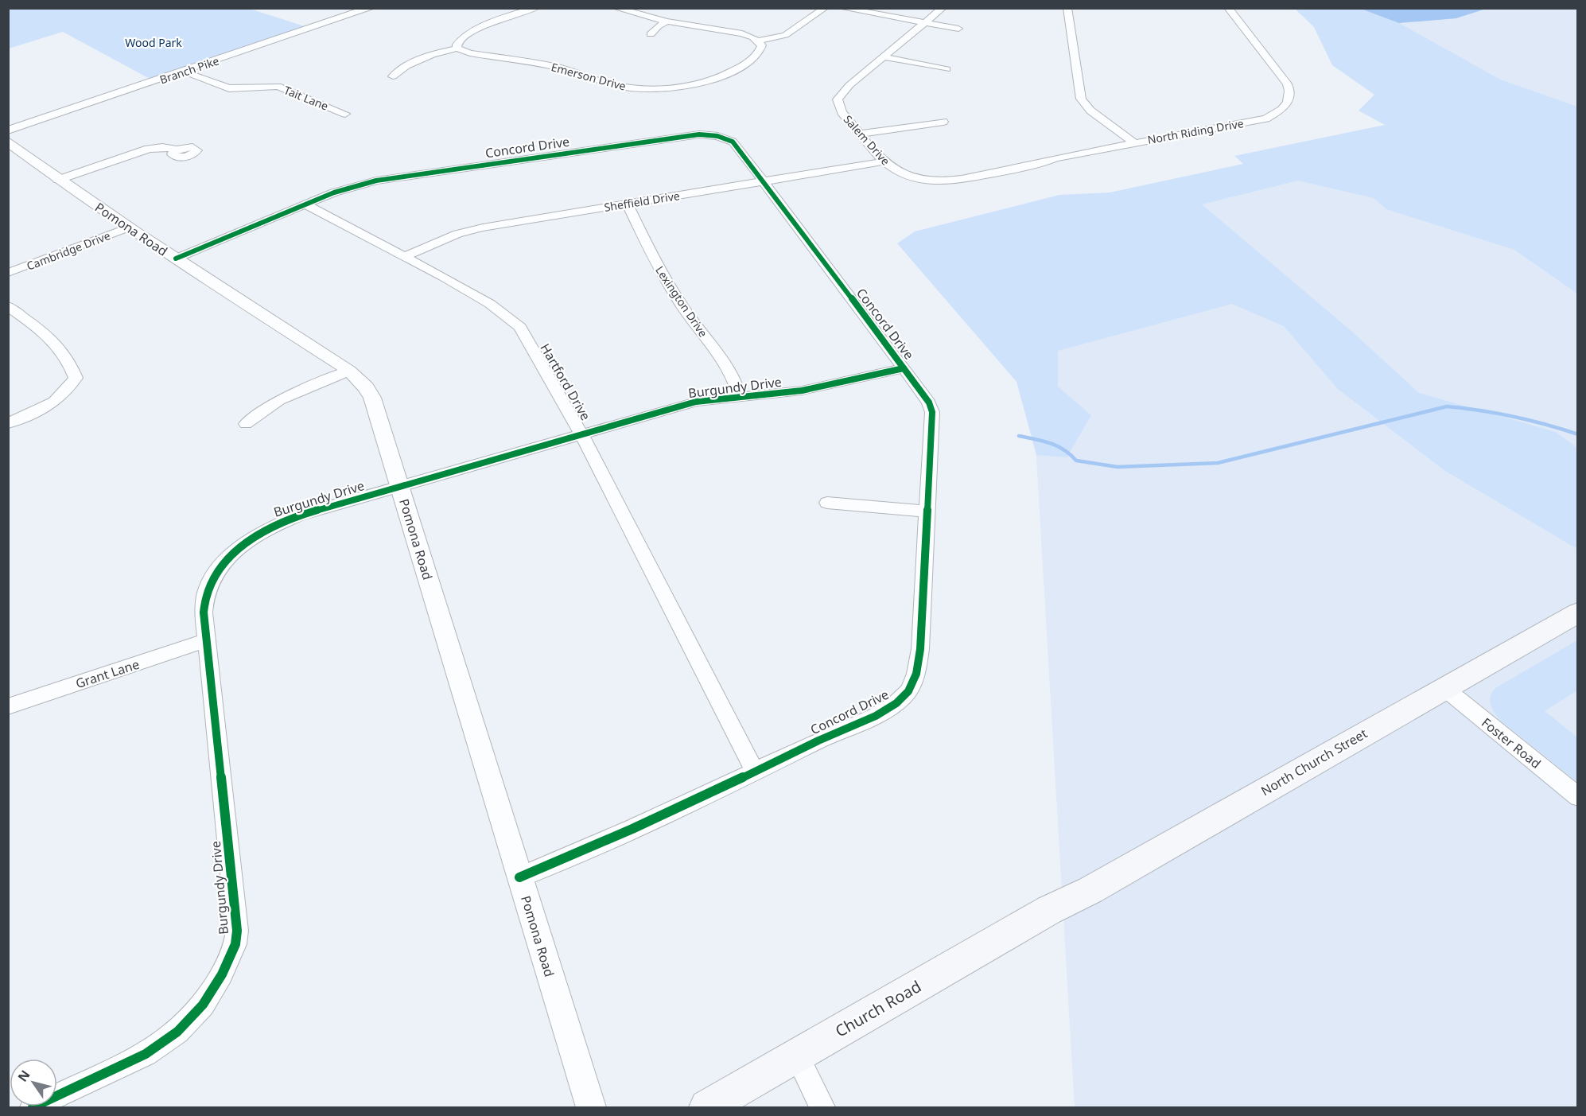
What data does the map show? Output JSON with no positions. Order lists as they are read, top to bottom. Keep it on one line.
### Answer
{"streets":{"main road":["North Church Street","Church Road"],"street":["Branch Pike","Emerson Drive","Tait Lane","North Riding Drive","Salem Drive","Concord Drive","Sheffield Drive","Pomona Road","Cambridge Drive","Lexington Drive","Hartford Drive","Burgundy Drive","Grant Lane","Foster Road"]},"crossings":[["Branch Pike","Tait Lane"],["North Riding Drive","Salem Drive"],["Salem Drive","Sheffield Drive"],["Concord Drive","Sheffield Drive"],["Concord Drive","Pomona Road"],["Concord Drive","Hartford Drive"],["Concord Drive","Burgundy Drive"],["Sheffield Drive","Lexington Drive"],["Sheffield Drive","Hartford Drive"],["Pomona Road","Cambridge Drive"],["Pomona Road","Burgundy Drive"],["Lexington Drive","Burgundy Drive"],["Hartford Drive","Burgundy Drive"],["Burgundy Drive","Grant Lane"],["Foster Road","North Church Street"],["North Church Street","Church Road"]],"parks":["Wood Park"],"north":"top left"}
